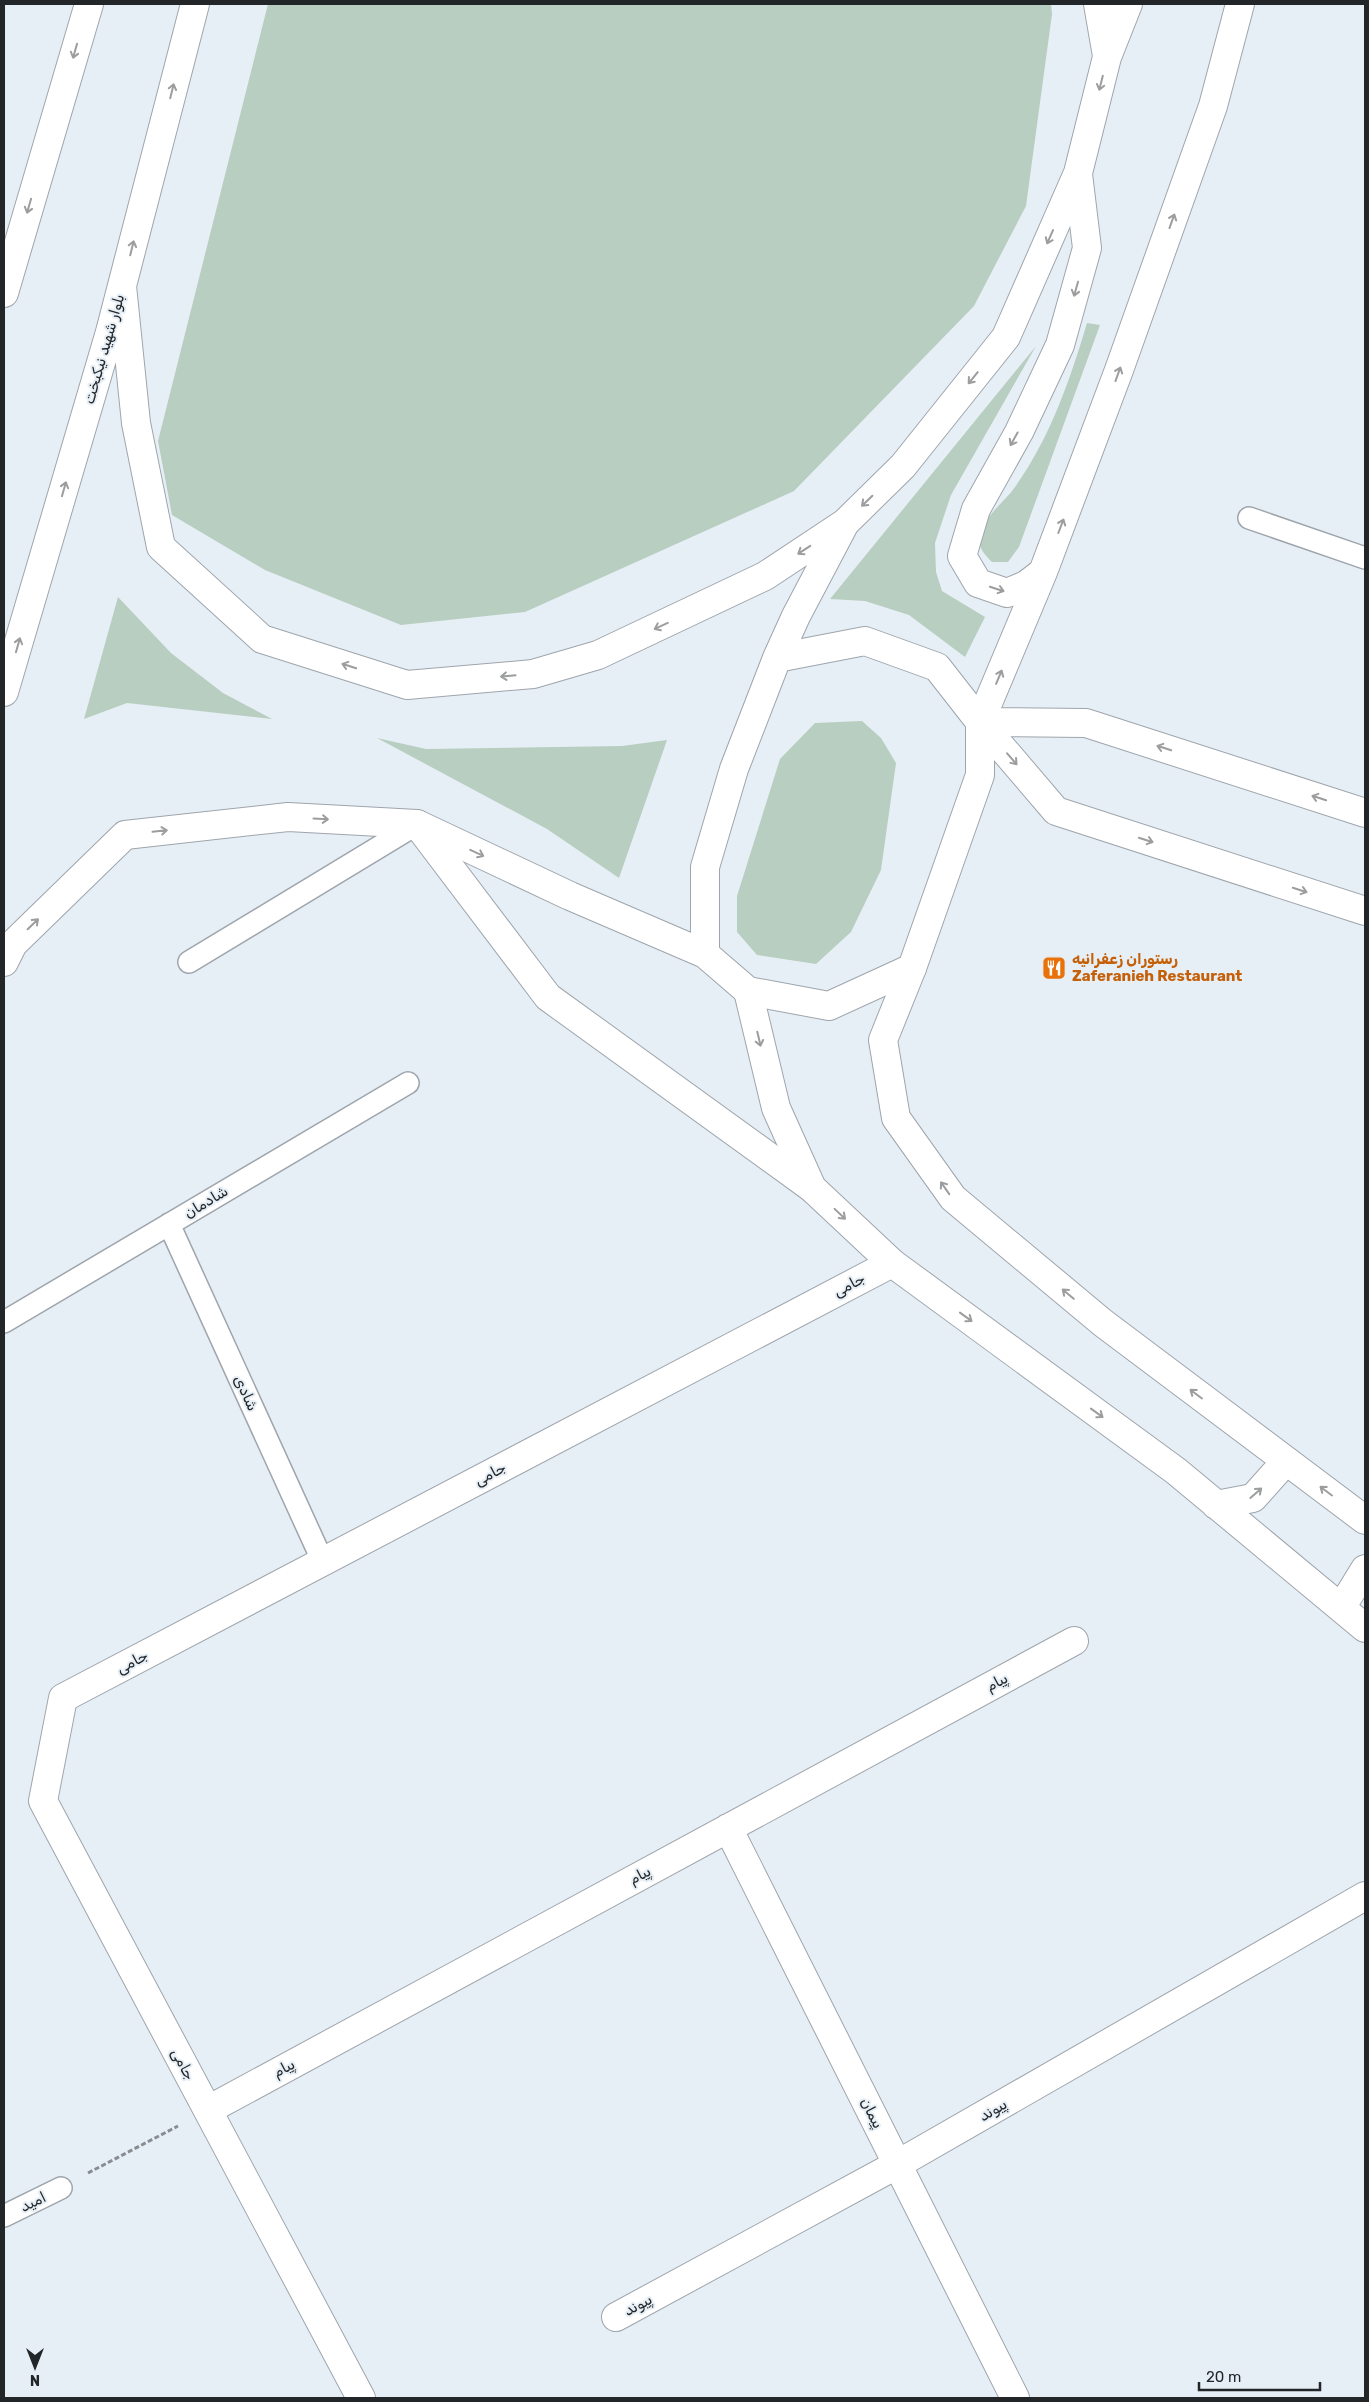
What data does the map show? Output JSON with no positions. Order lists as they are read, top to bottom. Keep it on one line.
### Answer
{"streets":{"street":["بلوار شهید نیکبخت","جامی","پیام","پیوند","پیمان"],"lane":["شادمان","شادی","امید"]},"crossings":[["شادمان","شادی"],["جامی","شادی"],["جامی","پیام"],["پیام","پیمان"],["پیوند","پیمان"]],"places":{"restaurant":["رستوران زعفرانیه Zaferanieh Restaurant"]},"scale_bar":"20 m","north":"bottom"}
